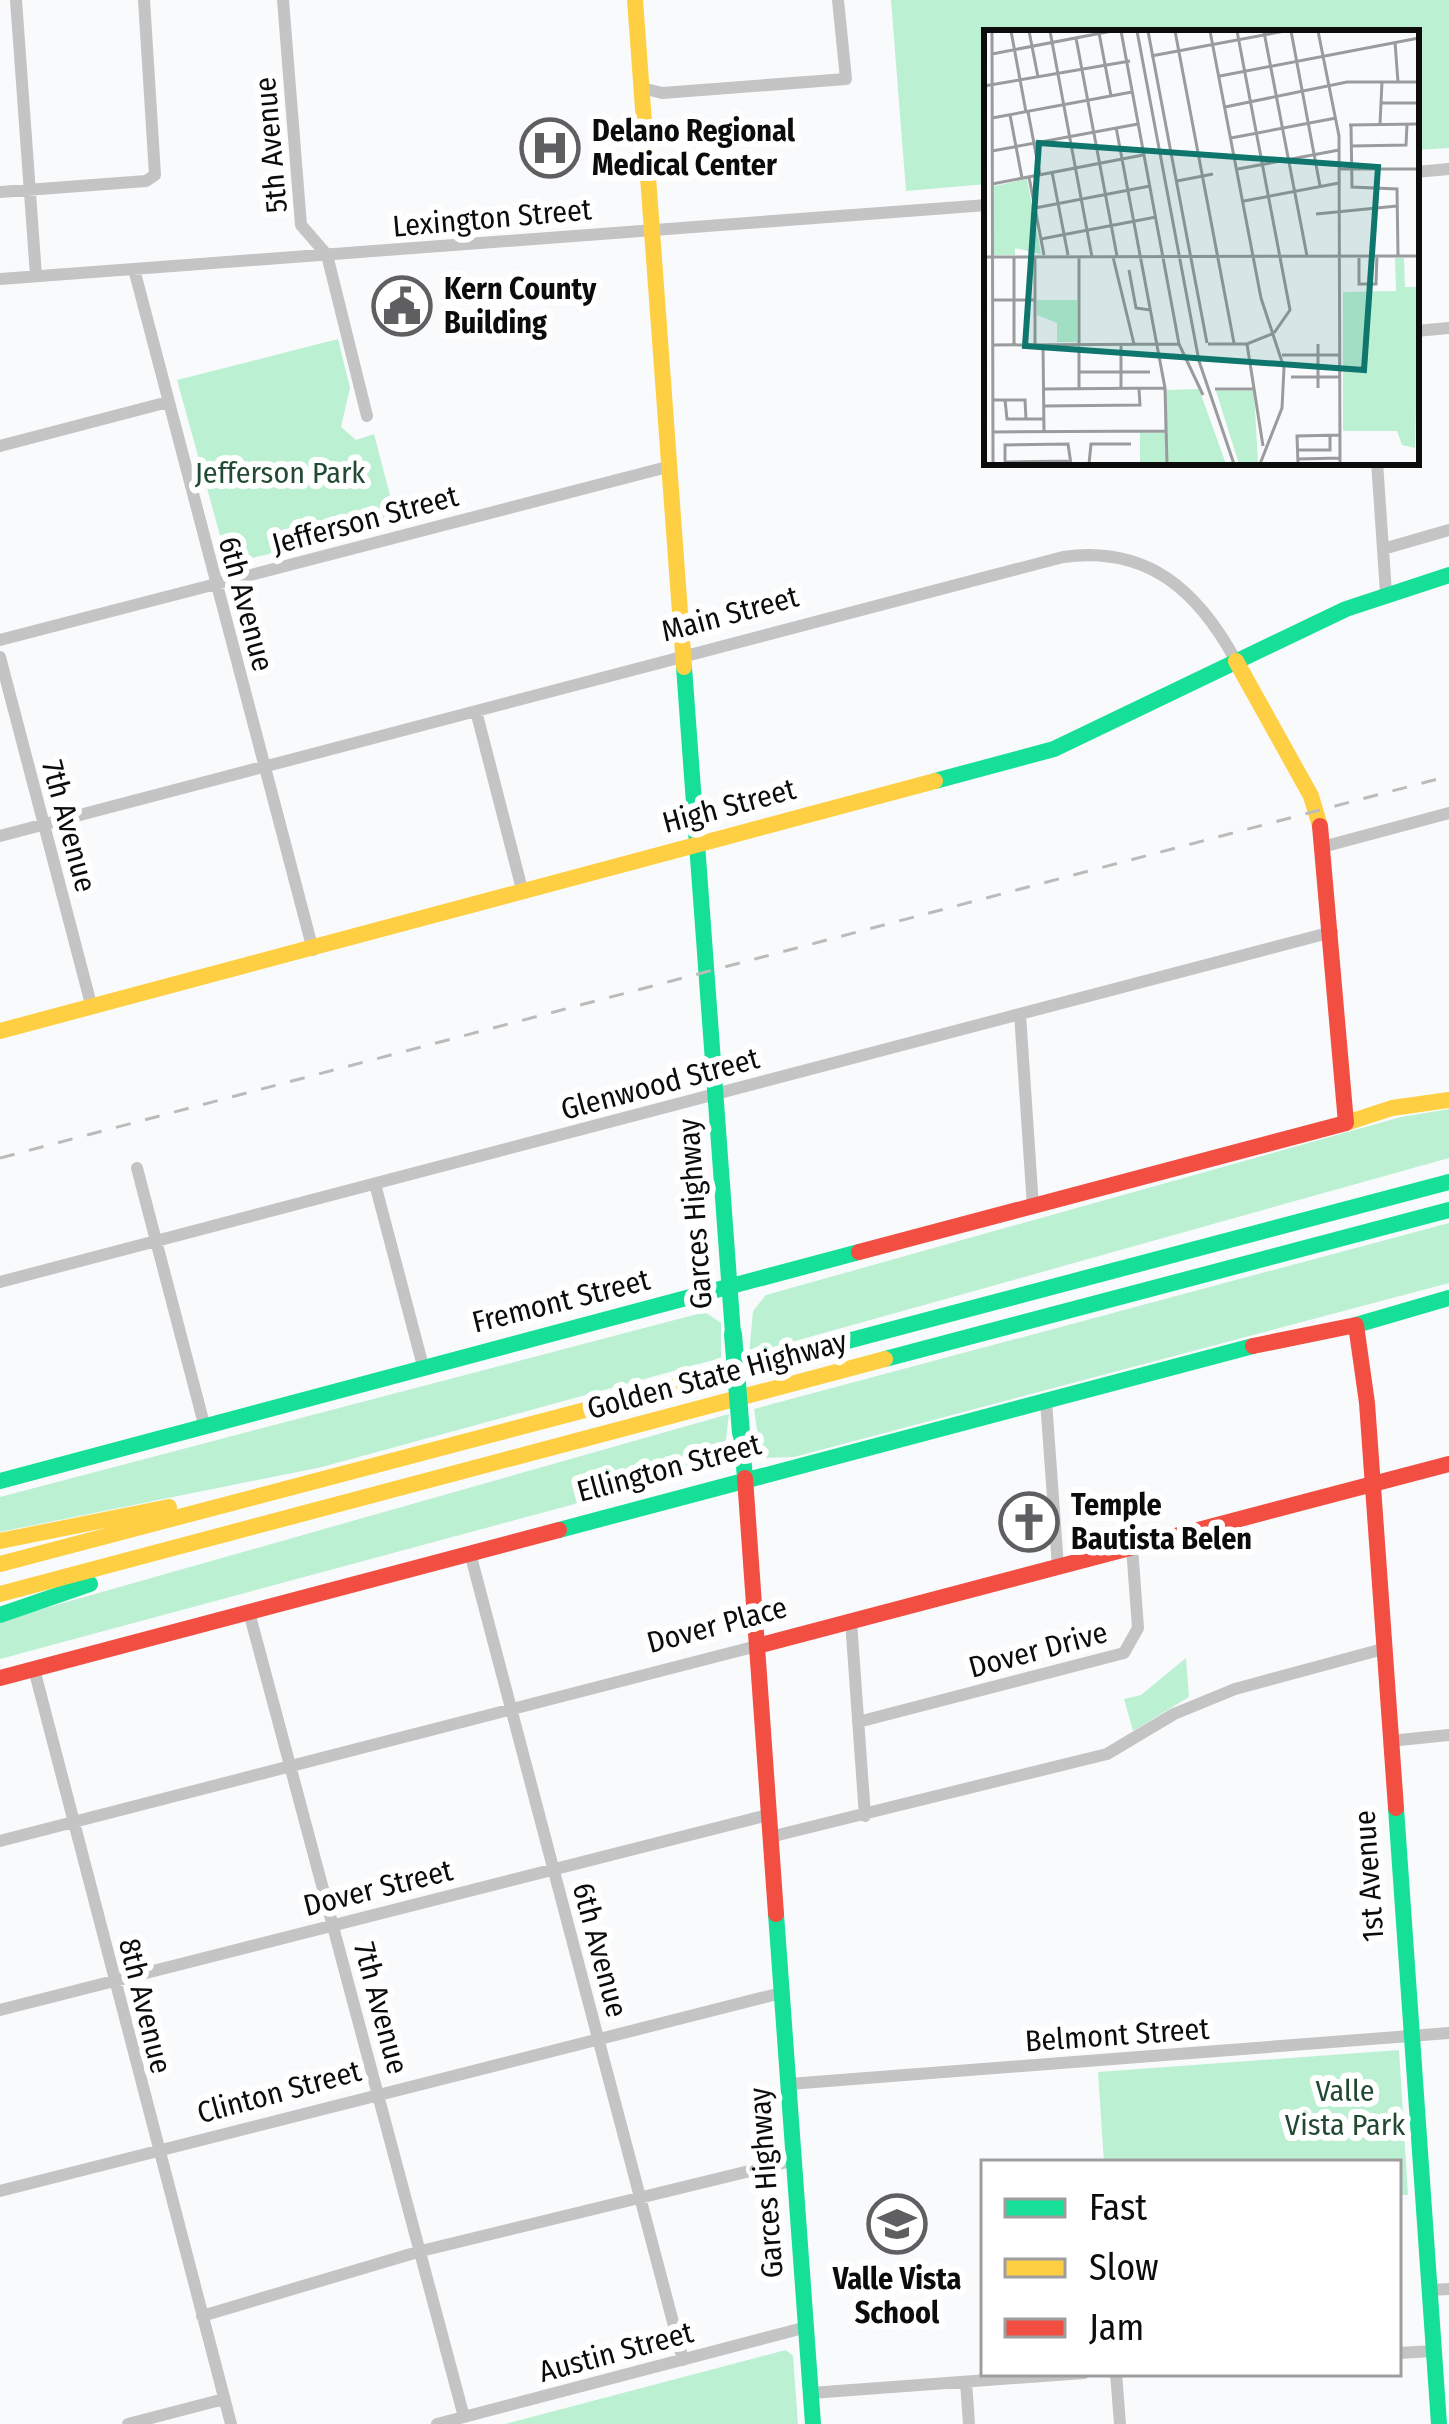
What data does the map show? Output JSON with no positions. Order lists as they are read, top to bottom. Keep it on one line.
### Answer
{"streets":{"main road":["Main Street","High Street","Garces Highway","Fremont Street","Golden State Highway","Ellington Street","Dover Place","1st Avenue"],"street":["5th Avenue","Lexington Street","Jefferson Street","6th Avenue","7th Avenue","Glenwood Street","Dover Drive","Dover Street","8th Avenue","Belmont Street","Clinton Street","Austin Street"]},"crossings":[["5th Avenue","Lexington Street"],["Lexington Street","6th Avenue"],["Lexington Street","Garces Highway"],["Jefferson Street","6th Avenue"],["Jefferson Street","Garces Highway"],["6th Avenue","Main Street"],["6th Avenue","High Street"],["6th Avenue","Ellington Street"],["6th Avenue","Dover Place"],["6th Avenue","Dover Street"],["6th Avenue","Clinton Street"],["6th Avenue","Austin Street"],["Main Street","High Street"],["Main Street","7th Avenue"],["Main Street","Garces Highway"],["High Street","7th Avenue"],["High Street","Garces Highway"],["7th Avenue","Ellington Street"],["7th Avenue","Dover Place"],["7th Avenue","Dover Street"],["7th Avenue","Clinton Street"],["7th Avenue","Austin Street"],["Glenwood Street","Garces Highway"],["Garces Highway","Fremont Street"],["Garces Highway","Ellington Street"],["Garces Highway","Dover Place"],["Garces Highway","Dover Street"],["Garces Highway","Belmont Street"],["Garces Highway","Clinton Street"],["Garces Highway","Austin Street"],["Ellington Street","1st Avenue"],["Ellington Street","8th Avenue"],["Dover Place","Dover Drive"],["Dover Place","1st Avenue"],["Dover Place","8th Avenue"],["1st Avenue","Belmont Street"],["Dover Street","8th Avenue"],["8th Avenue","Clinton Street"]],"parks":["Jefferson Park","Valle Vista Park"],"places":{"hospital":["Delano Regional Medical Center"],"public building":["Kern County Building"],"church":["Temple Bautista Belen"],"school or university":["Valle Vista School"]},"legend":["Fast","Slow","Jam"]}
